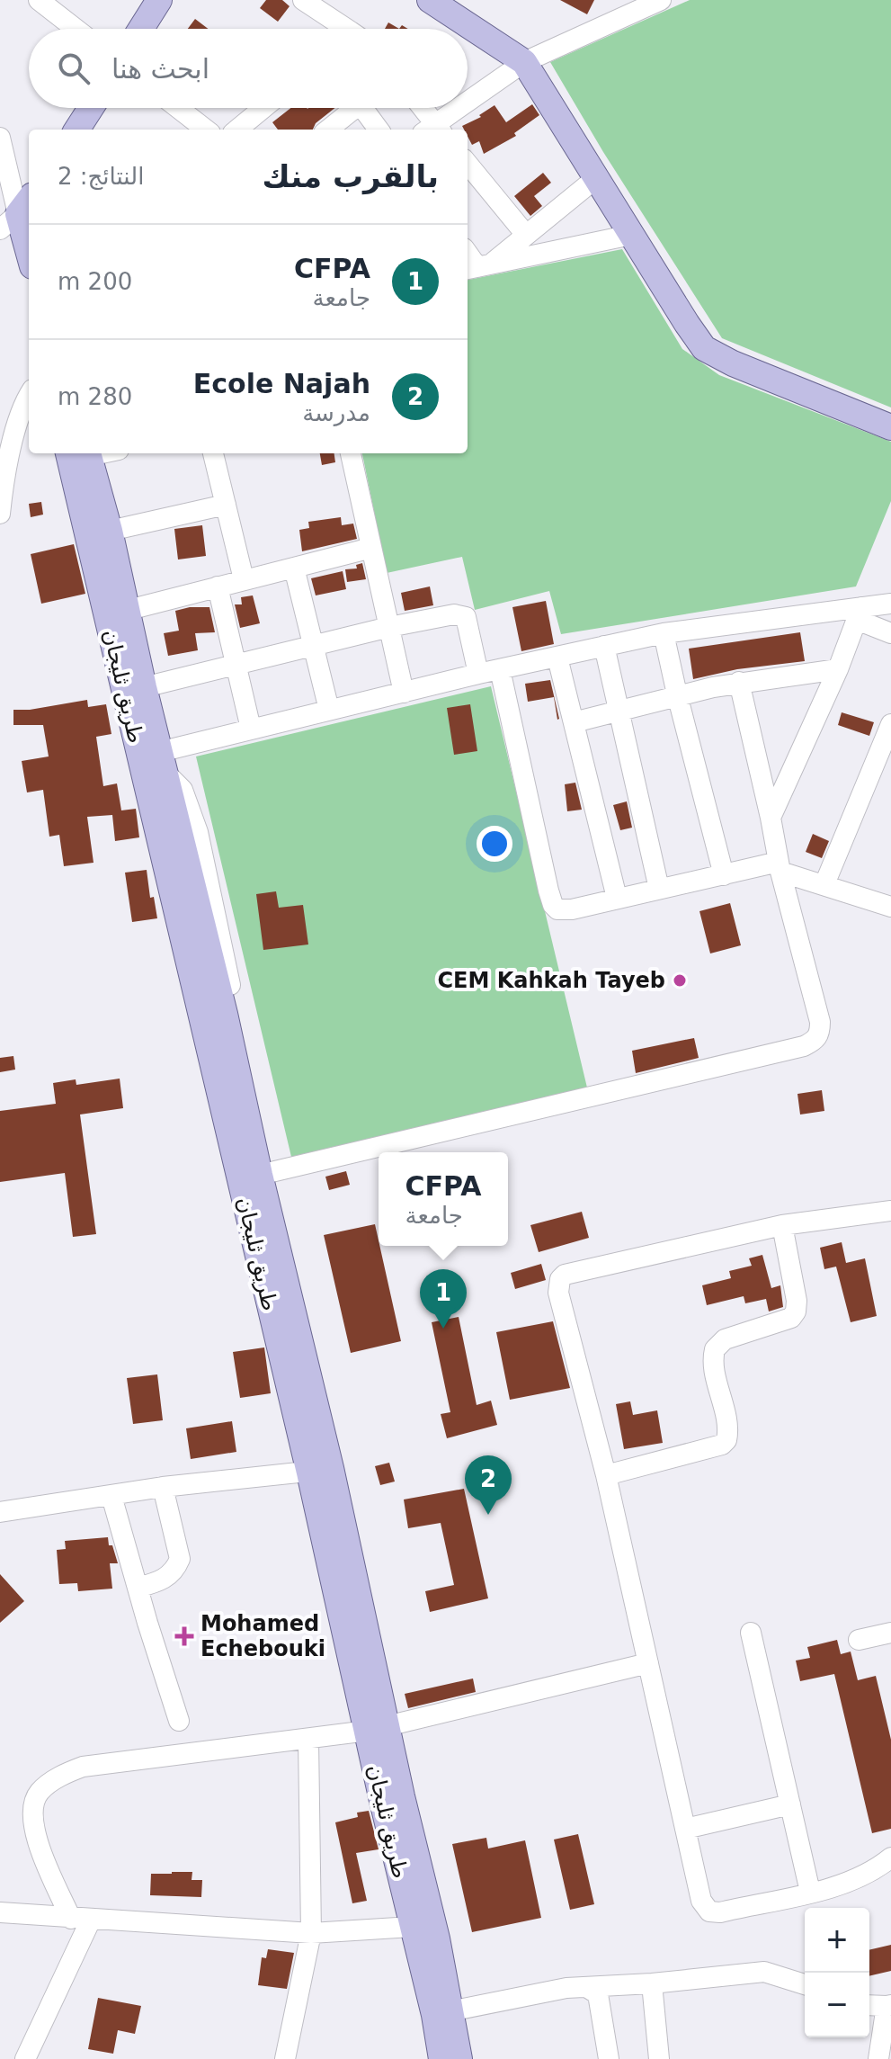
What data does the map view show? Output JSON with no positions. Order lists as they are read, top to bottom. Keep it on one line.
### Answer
{"streets":{"main road":["طريق ثليجان"]},"places":{"other":["CEM Kahkah Tayeb"],"health":["Mohamed Echebouki"]},"page":{"search":"ابحث هنا","heading":["بالقرب منك","النتائج: 2"],"list":[{"mark":"1","name":"CFPA","note":"جامعة","value":"200 m"},{"mark":"2","name":"Ecole Najah","note":"مدرسة","value":"280 m"}],"popup":["CFPA","جامعة"],"pins":["1","2"],"map_buttons":["+","−"]}}
